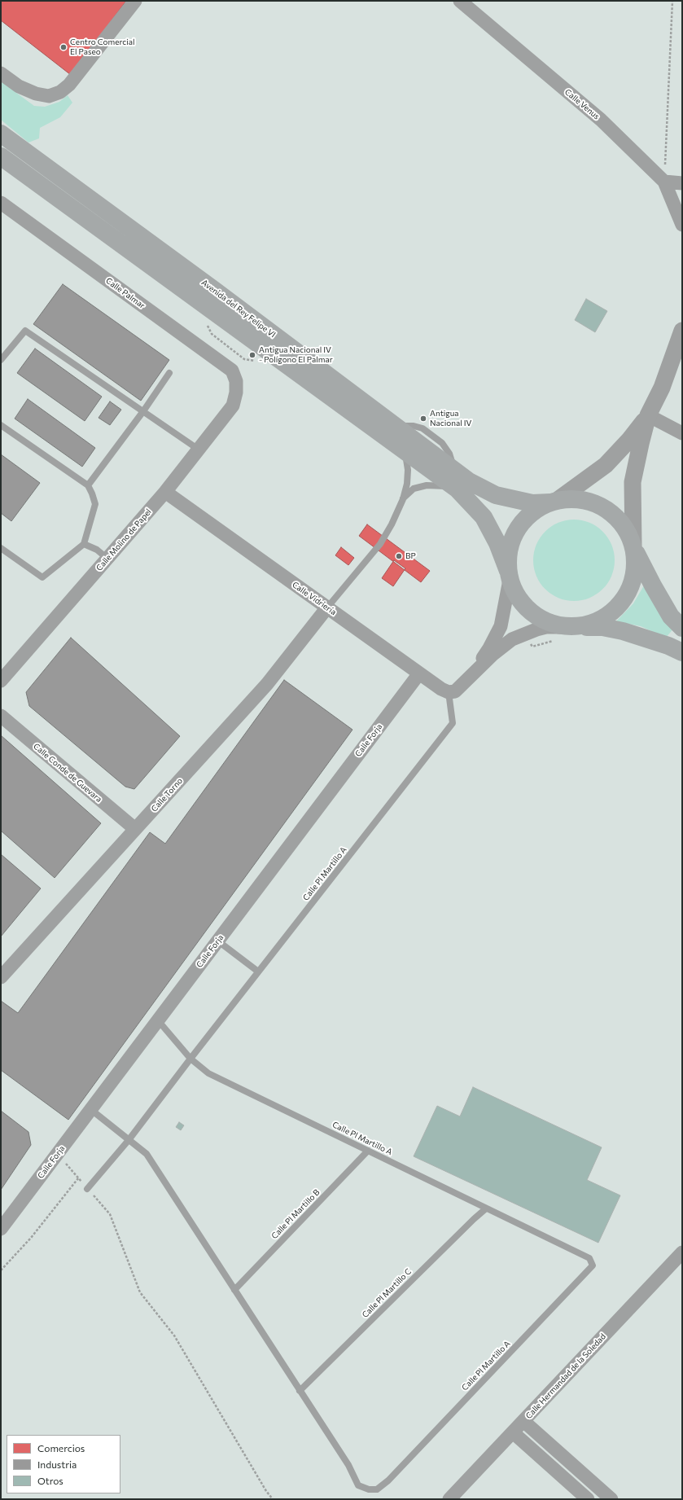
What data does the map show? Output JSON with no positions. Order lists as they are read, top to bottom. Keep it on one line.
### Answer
{"streets":{"main road":["Avenida del Rey Felipe VI"],"street":["Calle Venus","Calle Palmar","Calle Molino de Papel","Calle Vidriería","Calle Forja","Calle Conde de Guevara","Calle Torno","Calle Hermandad de la Soledad"],"lane":["Calle Pl Martillo A","Calle Pl Martillo B","Calle Pl Martillo C"]},"crossings":[["Calle Palmar","Calle Molino de Papel"],["Calle Molino de Papel","Calle Vidriería"],["Calle Vidriería","Calle Forja"],["Calle Vidriería","Calle Torno"],["Calle Vidriería","Calle Pl Martillo A"],["Calle Forja","Calle Pl Martillo A"],["Calle Conde de Guevara","Calle Torno"],["Calle Pl Martillo A","Calle Pl Martillo B"],["Calle Pl Martillo A","Calle Pl Martillo C"]],"places":["Centro Comercial El Paseo","Antigua Nacional IV - Polígono El Palmar","Antigua Nacional IV","BP"],"legend":["Comercios","Industria","Otros"]}
